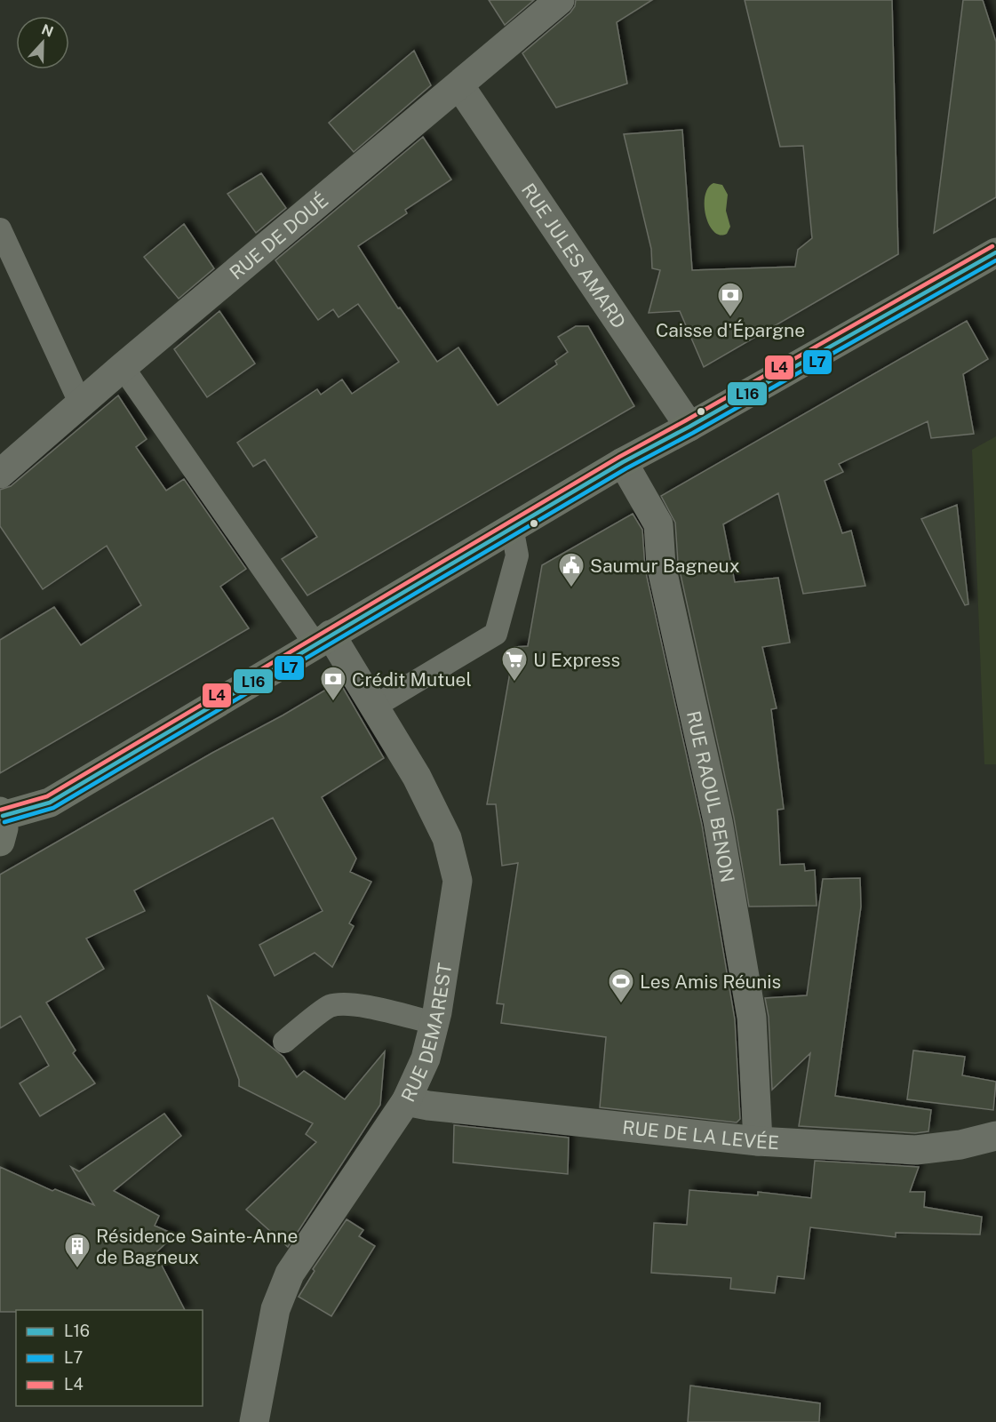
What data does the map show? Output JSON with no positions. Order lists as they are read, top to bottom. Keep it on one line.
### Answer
{"streets":{"street":["RUE DE DOUÉ","RUE JULES AMARD","RUE RAOUL BENON","RUE DEMAREST","RUE DE LA LEVÉE"]},"crossings":[["RUE DE DOUÉ","RUE JULES AMARD"],["RUE RAOUL BENON","RUE DE LA LEVÉE"],["RUE DEMAREST","RUE DE LA LEVÉE"]],"places":{"bank":["Caisse d'Épargne","Crédit Mutuel"],"public building":["Saumur Bagneux"],"supermarket":["U Express"],"sports":["Les Amis Réunis"],"building":["Résidence Sainte-Anne de Bagneux"]},"lines":["transit line L4","transit line L16","transit line L7"],"legend":["L16","L7","L4"],"north":"top"}
